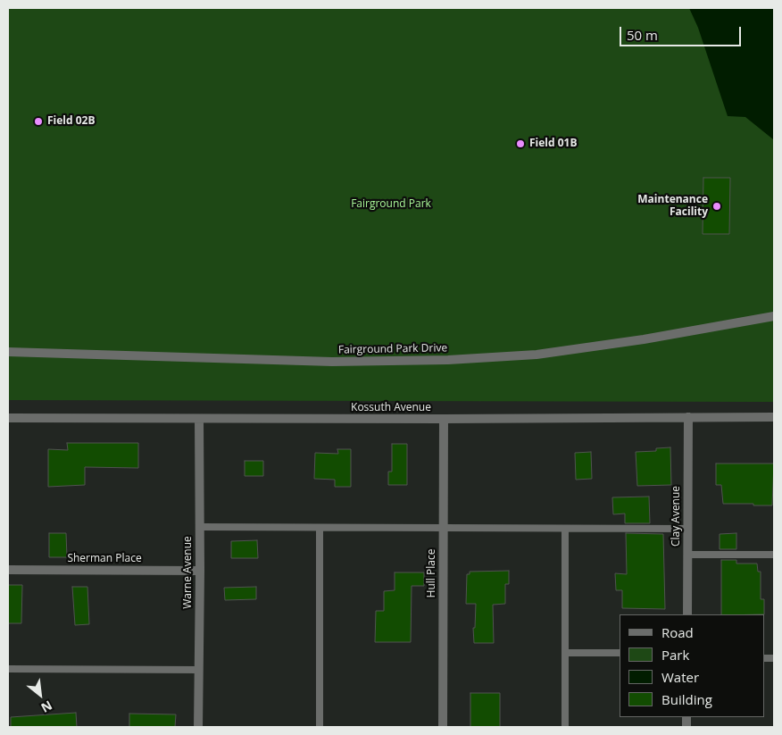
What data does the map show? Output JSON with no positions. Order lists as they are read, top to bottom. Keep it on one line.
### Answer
{"streets":{"street":["Fairground Park Drive","Kossuth Avenue","Clay Avenue","Sherman Place","Warne Avenue","Hull Place"]},"crossings":[["Kossuth Avenue","Clay Avenue"],["Kossuth Avenue","Warne Avenue"],["Kossuth Avenue","Hull Place"],["Sherman Place","Warne Avenue"]],"parks":["Fairground Park"],"places":["Field 02B","Field 01B","Maintenance Facility"],"legend":["Road","Park","Water","Building"],"scale_bar":"50 m","north":"bottom right"}
